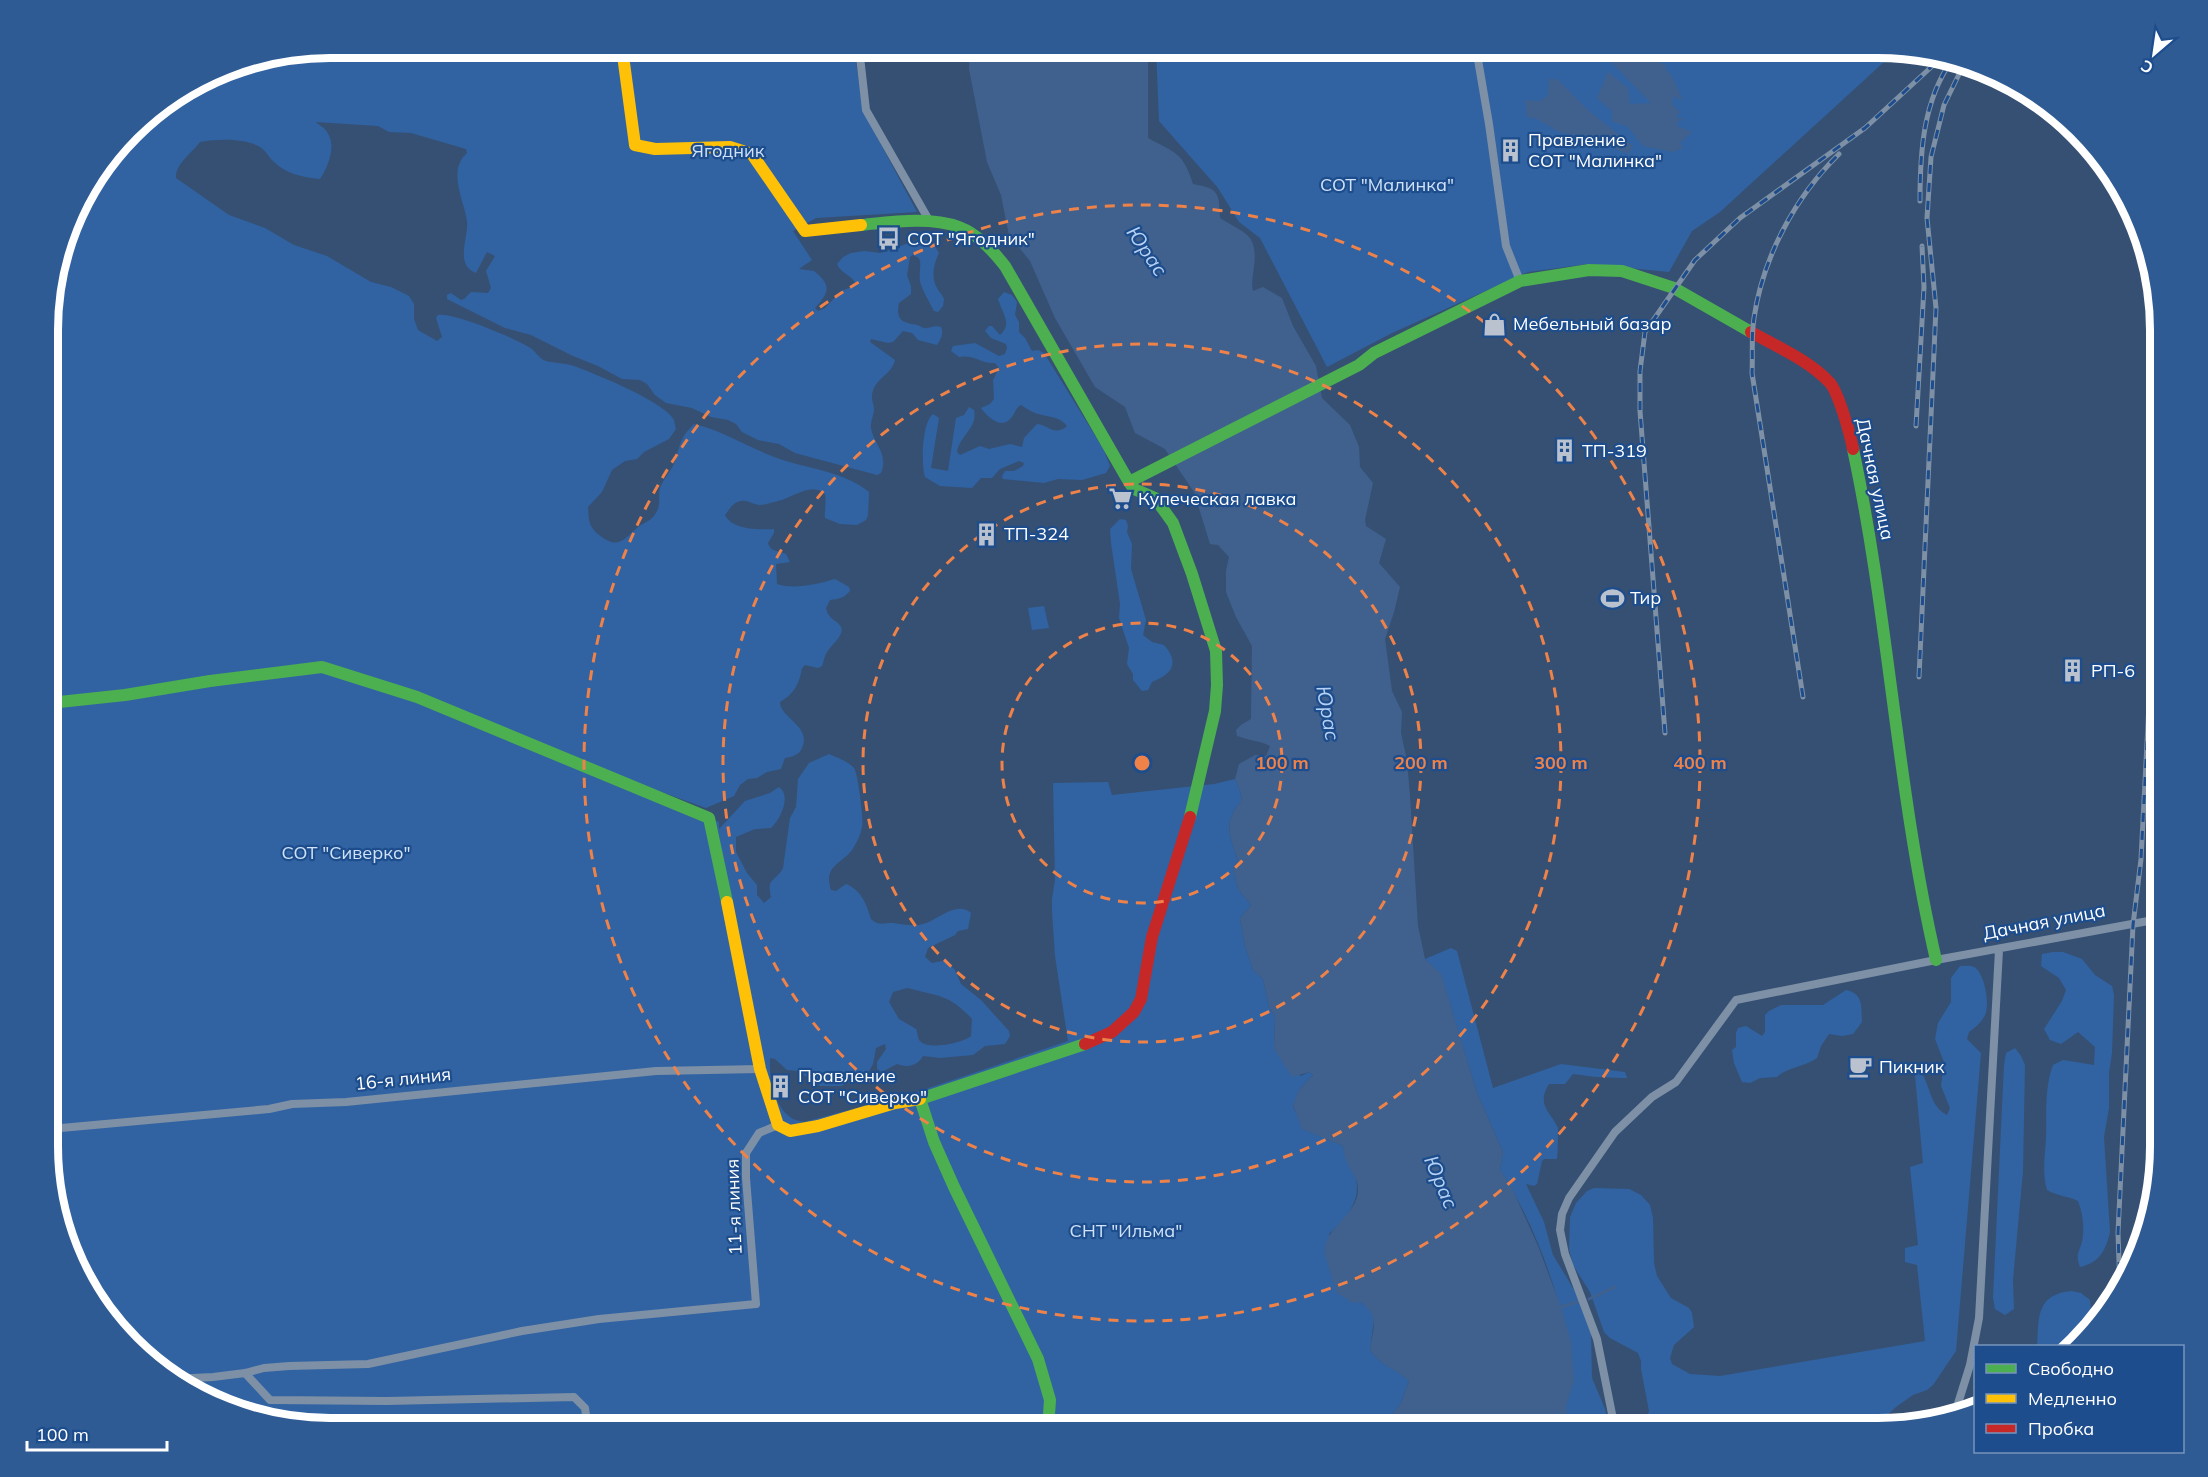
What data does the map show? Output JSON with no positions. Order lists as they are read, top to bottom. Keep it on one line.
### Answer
{"streets":{"street":["Дачная улица","16-я линия","11-я линия"]},"water":["Юрас"],"parks":["Ягодник","СОТ \"Малинка\"","СОТ \"Сиверко\"","СНТ \"Ильма\""],"places":{"building":["Правление СОТ \"Малинка\"","ТП-319","ТП-324","РП-6","Правление СОТ \"Сиверко\""],"bus stop":["СОТ \"Ягодник\""],"shop":["Мебельный базар"],"supermarket":["Купеческая лавка"],"sports":["Тир"],"cafe":["Пикник"]},"legend":["Свободно","Медленно","Пробка"],"scale_bar":"100 m","north":"bottom left","rings":["100 m","200 m","300 m","400 m"]}
